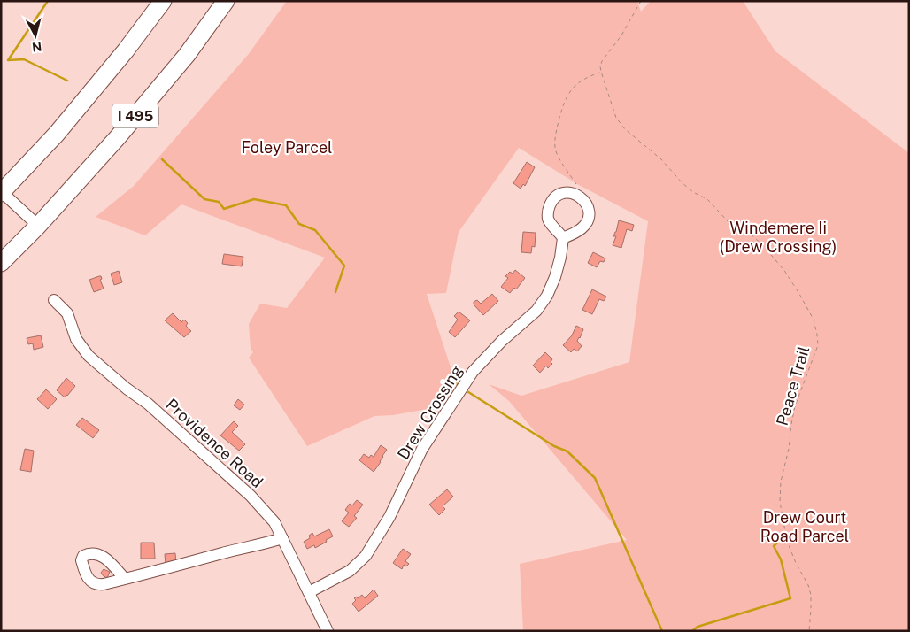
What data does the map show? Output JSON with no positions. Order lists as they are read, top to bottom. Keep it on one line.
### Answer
{"streets":{"highway":["I 495"],"street":["Drew Crossing","Providence Road"],"path":["Peace Trail"]},"crossings":[["Drew Crossing","Providence Road"]],"parks":["Foley Parcel","Windemere Ii (Drew Crossing)","Drew Court Road Parcel"],"north":"bottom"}
